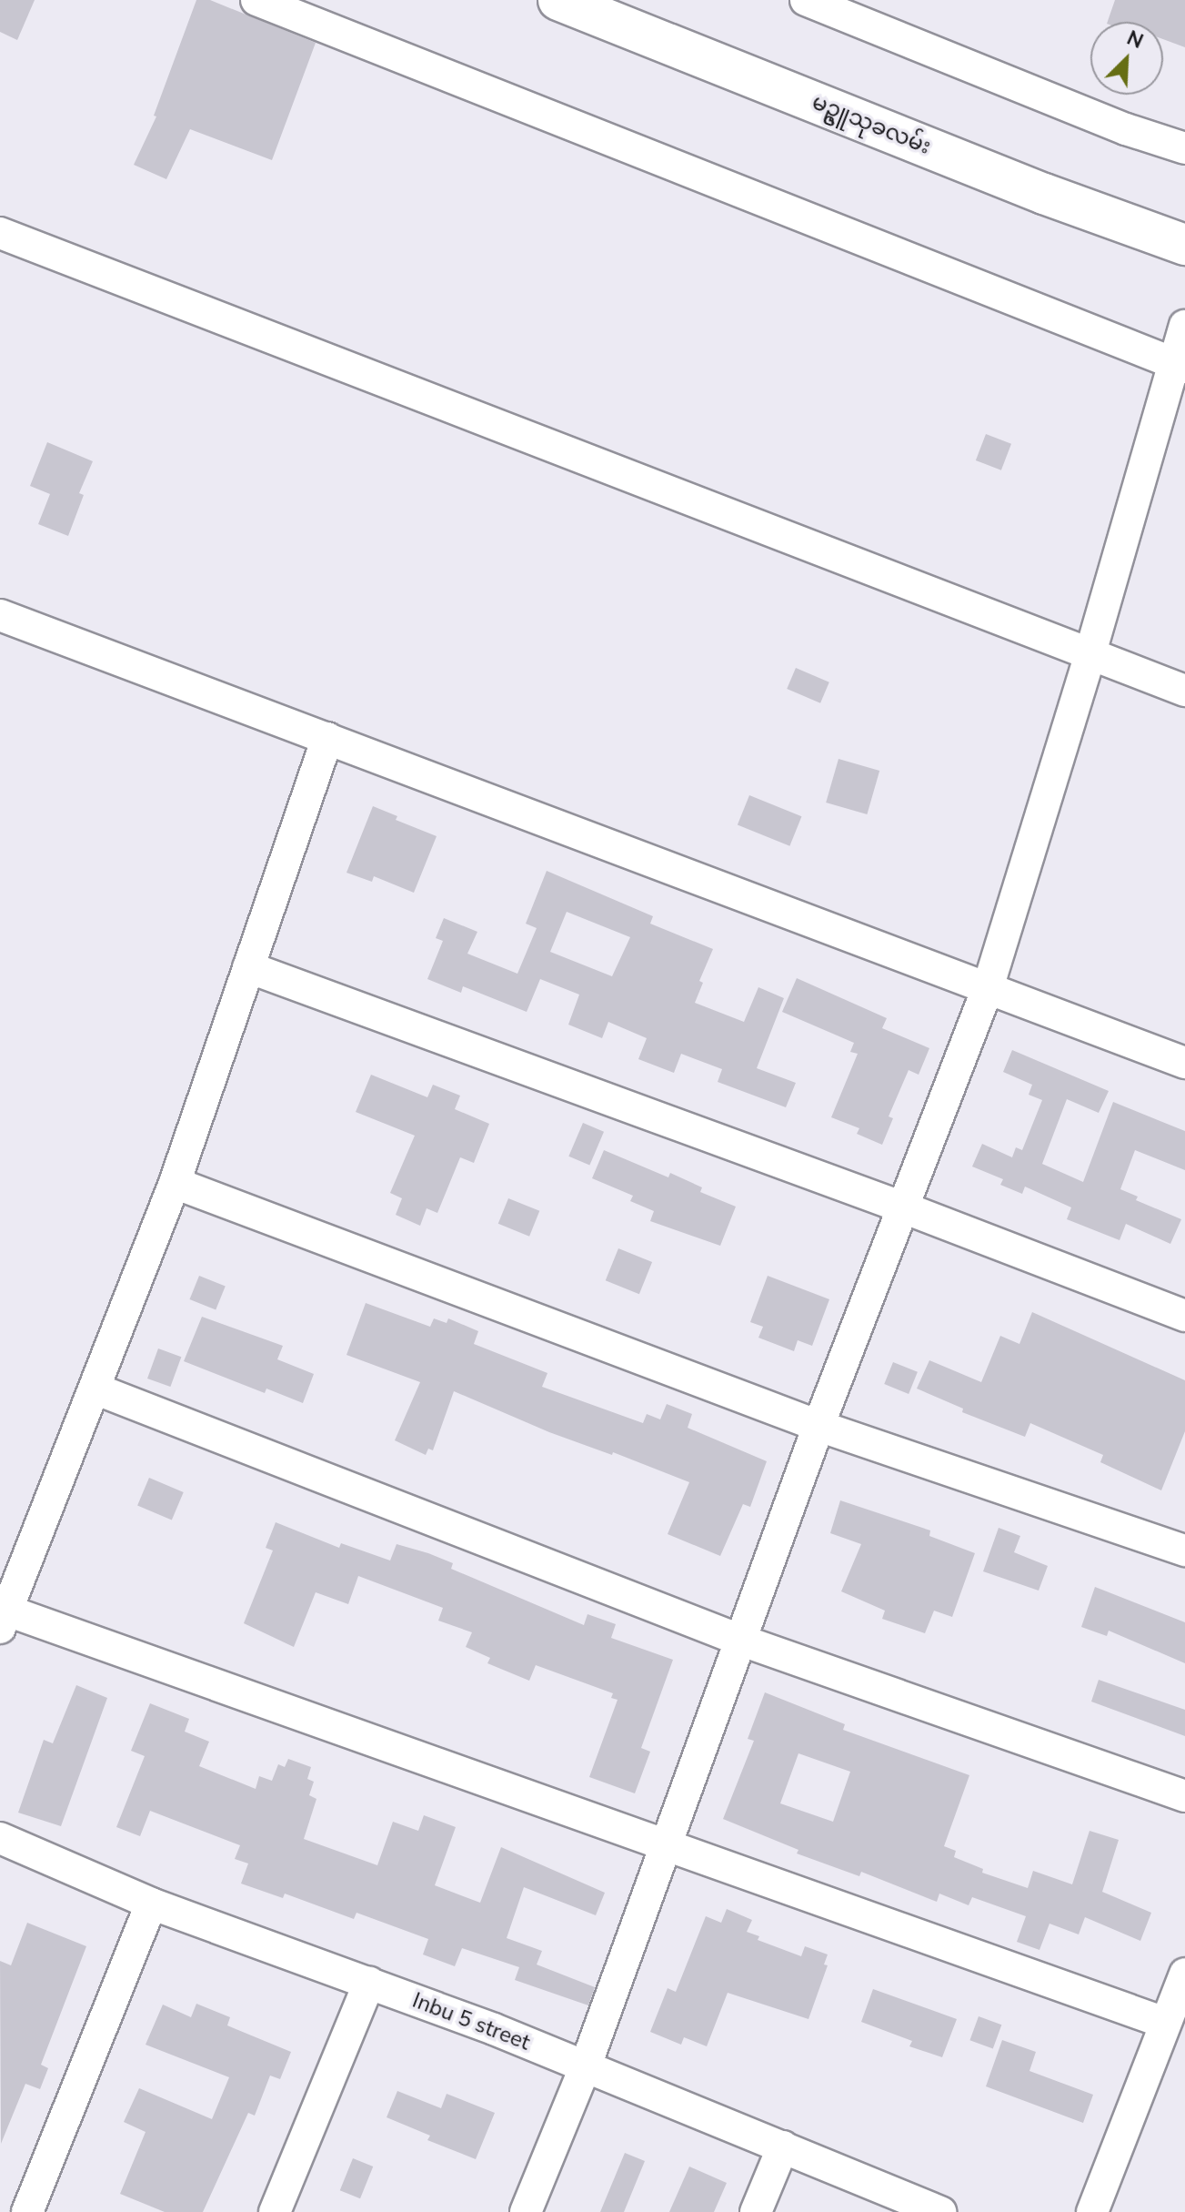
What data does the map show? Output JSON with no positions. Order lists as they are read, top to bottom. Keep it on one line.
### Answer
{"streets":{"street":["မဥ္ဇူသုခလမ်း","Inbu 5 street"]},"north":"top right"}
